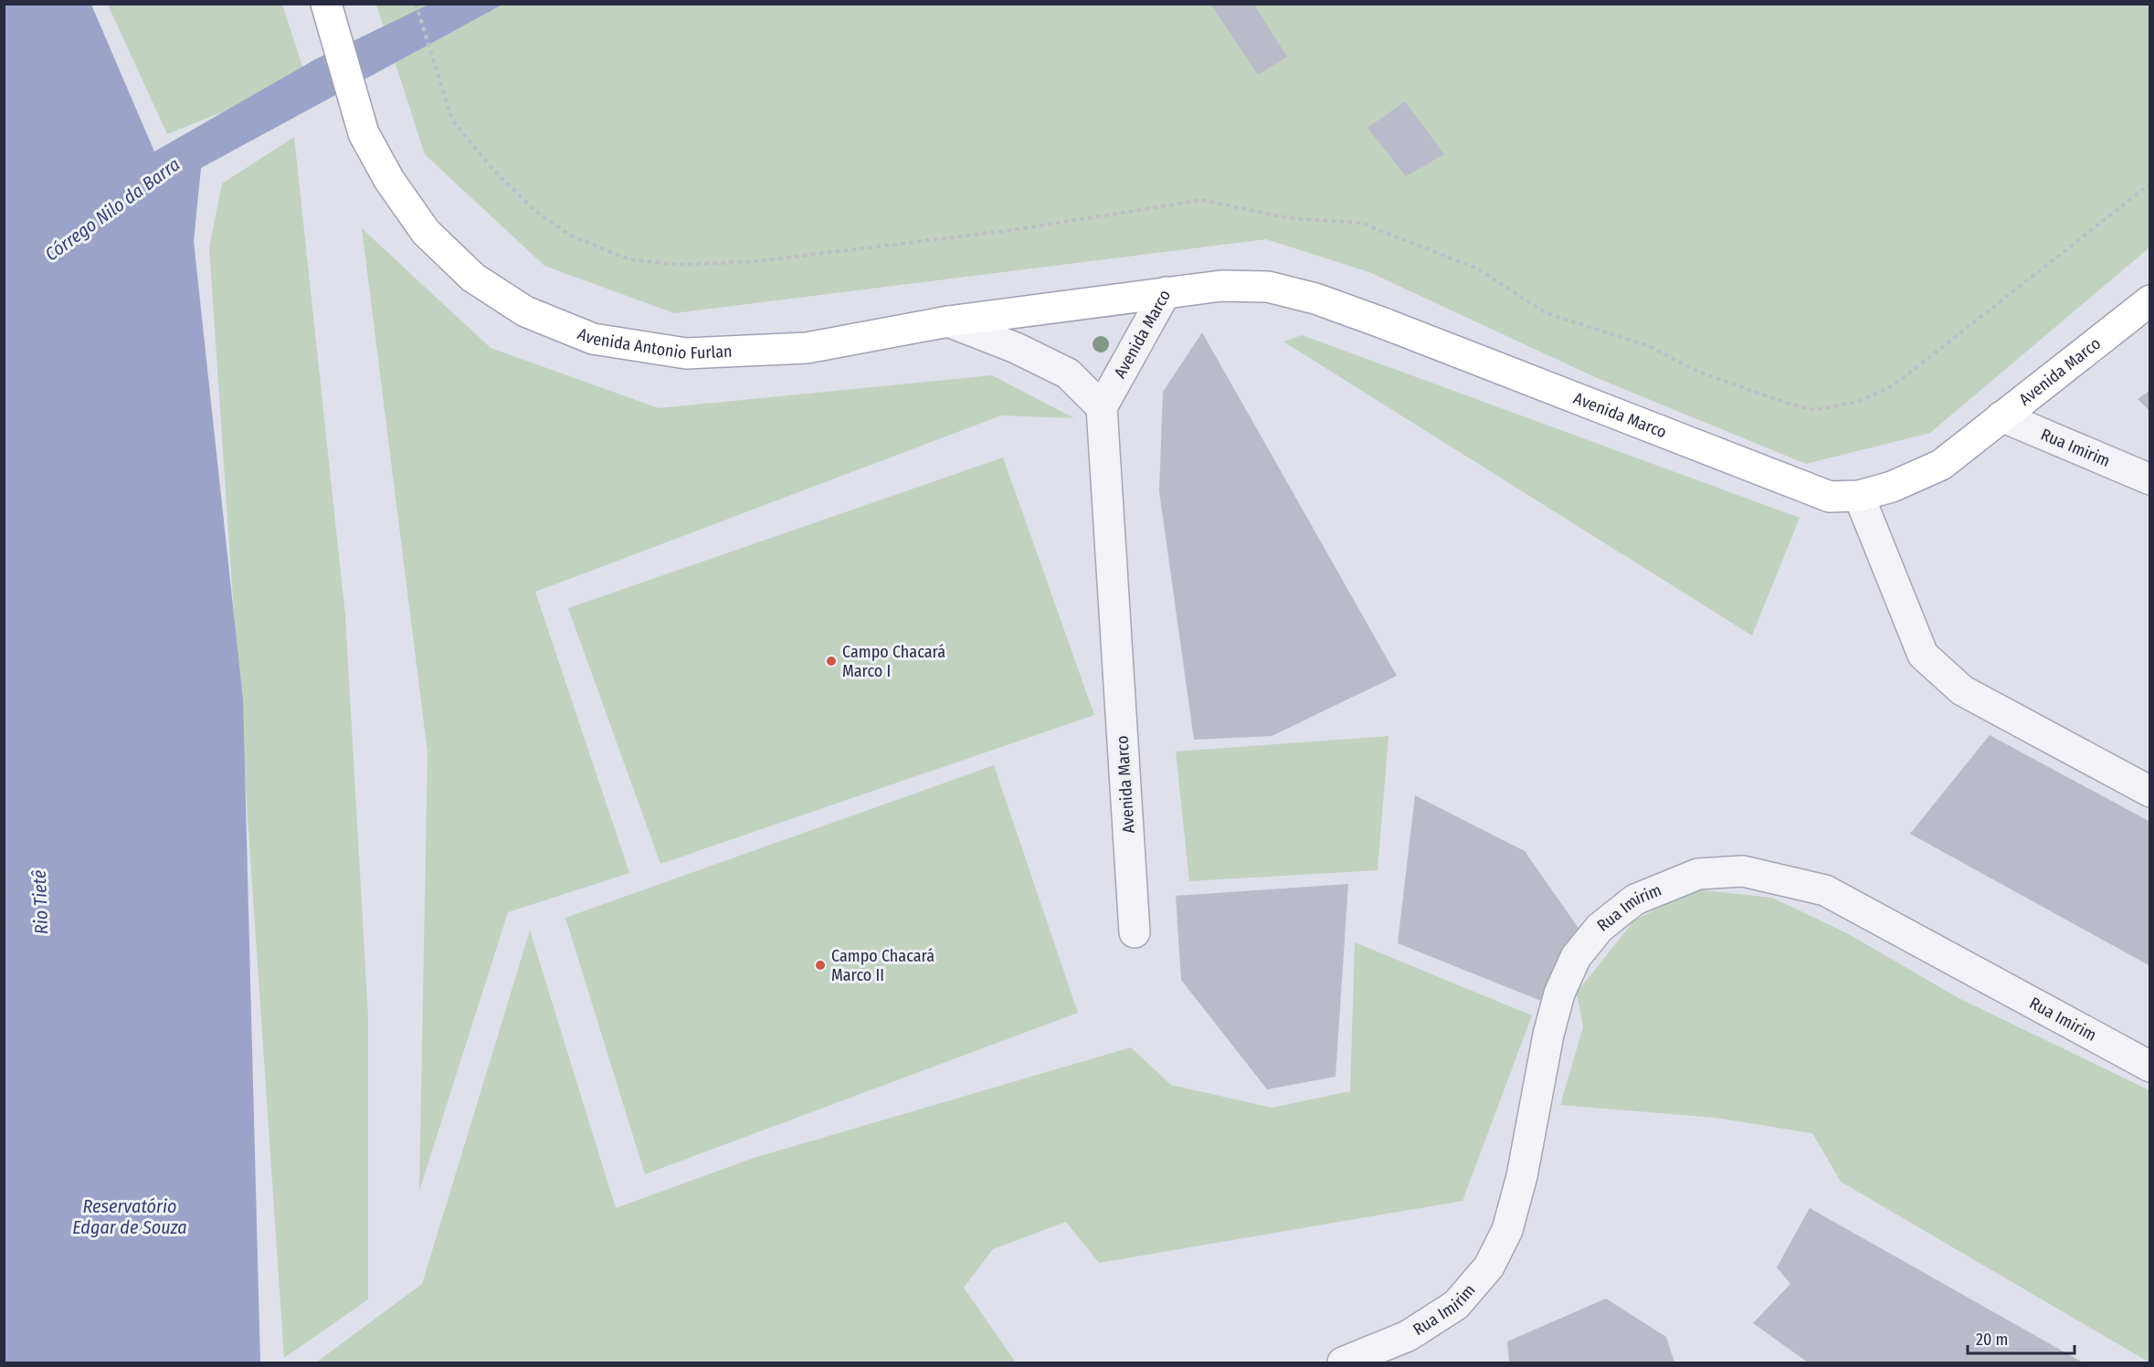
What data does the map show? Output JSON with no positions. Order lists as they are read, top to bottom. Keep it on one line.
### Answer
{"streets":{"main road":["Avenida Marco","Avenida Antonio Furlan"],"street":["Rua Imirim"]},"crossings":[["Avenida Marco","Avenida Antonio Furlan"],["Avenida Marco","Rua Imirim"]],"water":["Córrego Nilo da Barra","Rio Tietê","Reservatório Edgar de Souza"],"places":["Campo Chacará Marco I","Campo Chacará Marco II"],"scale_bar":"20 m"}
